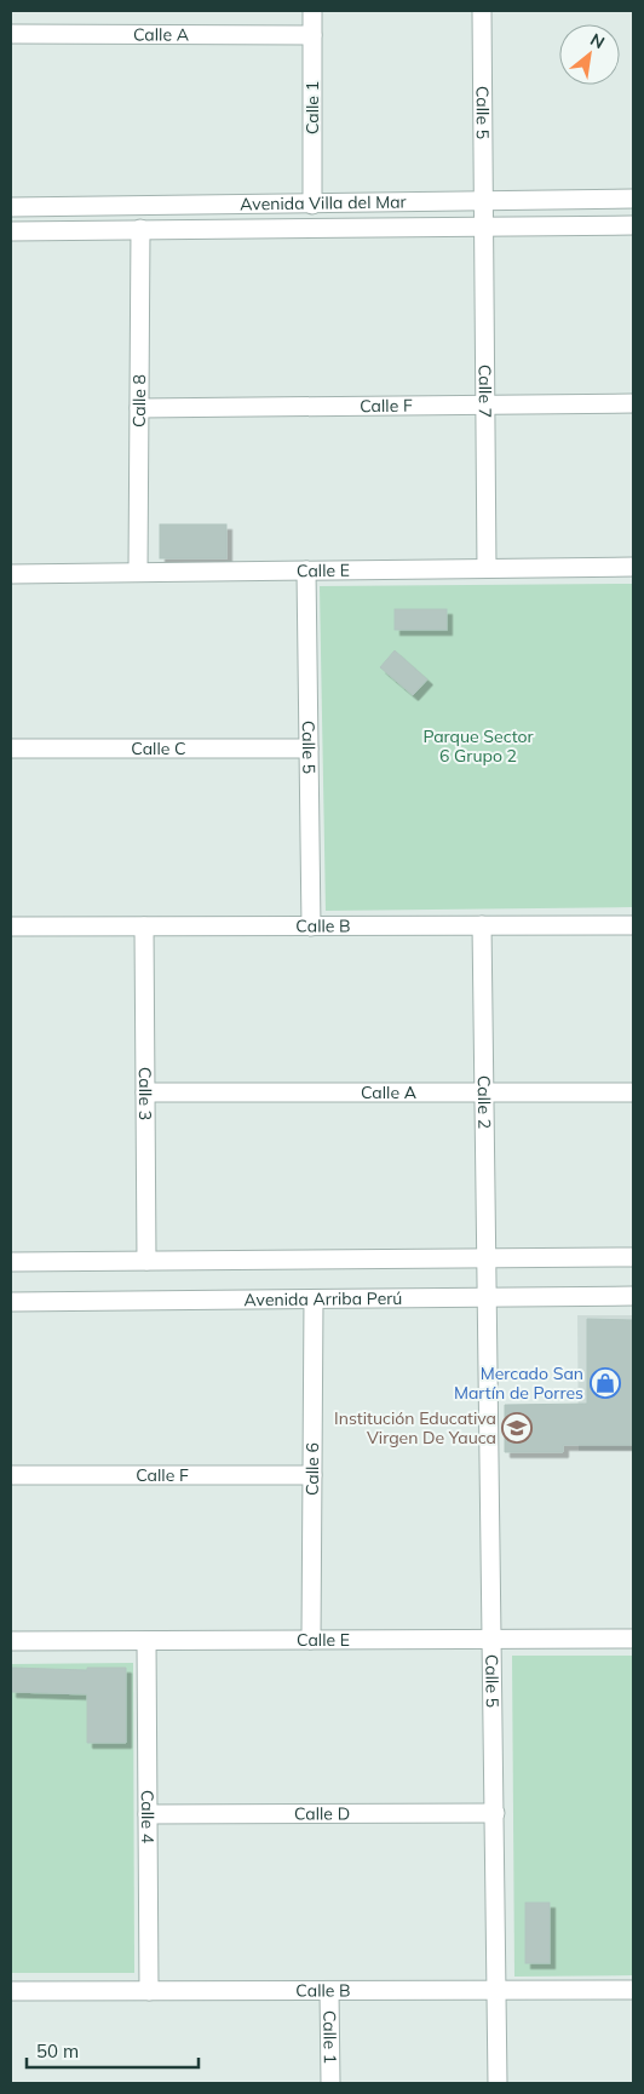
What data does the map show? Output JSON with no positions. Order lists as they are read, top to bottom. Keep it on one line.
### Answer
{"streets":{"street":["Calle A","Calle 1","Calle 5","Avenida Villa del Mar","Calle 7","Calle 8","Calle F","Calle E","Calle C","Calle B","Calle 3","Calle 2","Avenida Arriba Perú","Calle 6","Calle D","Calle 4"]},"crossings":[["Calle A","Calle 1"],["Calle A","Calle 3"],["Calle A","Calle 2"],["Calle 1","Avenida Villa del Mar"],["Calle 1","Calle B"],["Calle 5","Avenida Villa del Mar"],["Calle 5","Calle 7"],["Calle 5","Calle E"],["Calle 5","Calle C"],["Calle 5","Calle B"],["Calle 5","Calle 2"],["Calle 5","Avenida Arriba Perú"],["Calle 5","Calle D"],["Avenida Villa del Mar","Calle 7"],["Avenida Villa del Mar","Calle 8"],["Calle 7","Calle F"],["Calle 7","Calle E"],["Calle 8","Calle F"],["Calle 8","Calle E"],["Calle F","Calle 6"],["Calle E","Calle 6"],["Calle E","Calle 4"],["Calle B","Calle 3"],["Calle B","Calle 2"],["Calle B","Calle 4"],["Avenida Arriba Perú","Calle 6"],["Calle D","Calle 4"]],"parks":["Parque Sector 6 Grupo 2"],"places":{"shop":["Mercado San Martín de Porres"],"school or university":["Institución Educativa Virgen De Yauca"]},"scale_bar":"50 m","north":"top right"}
